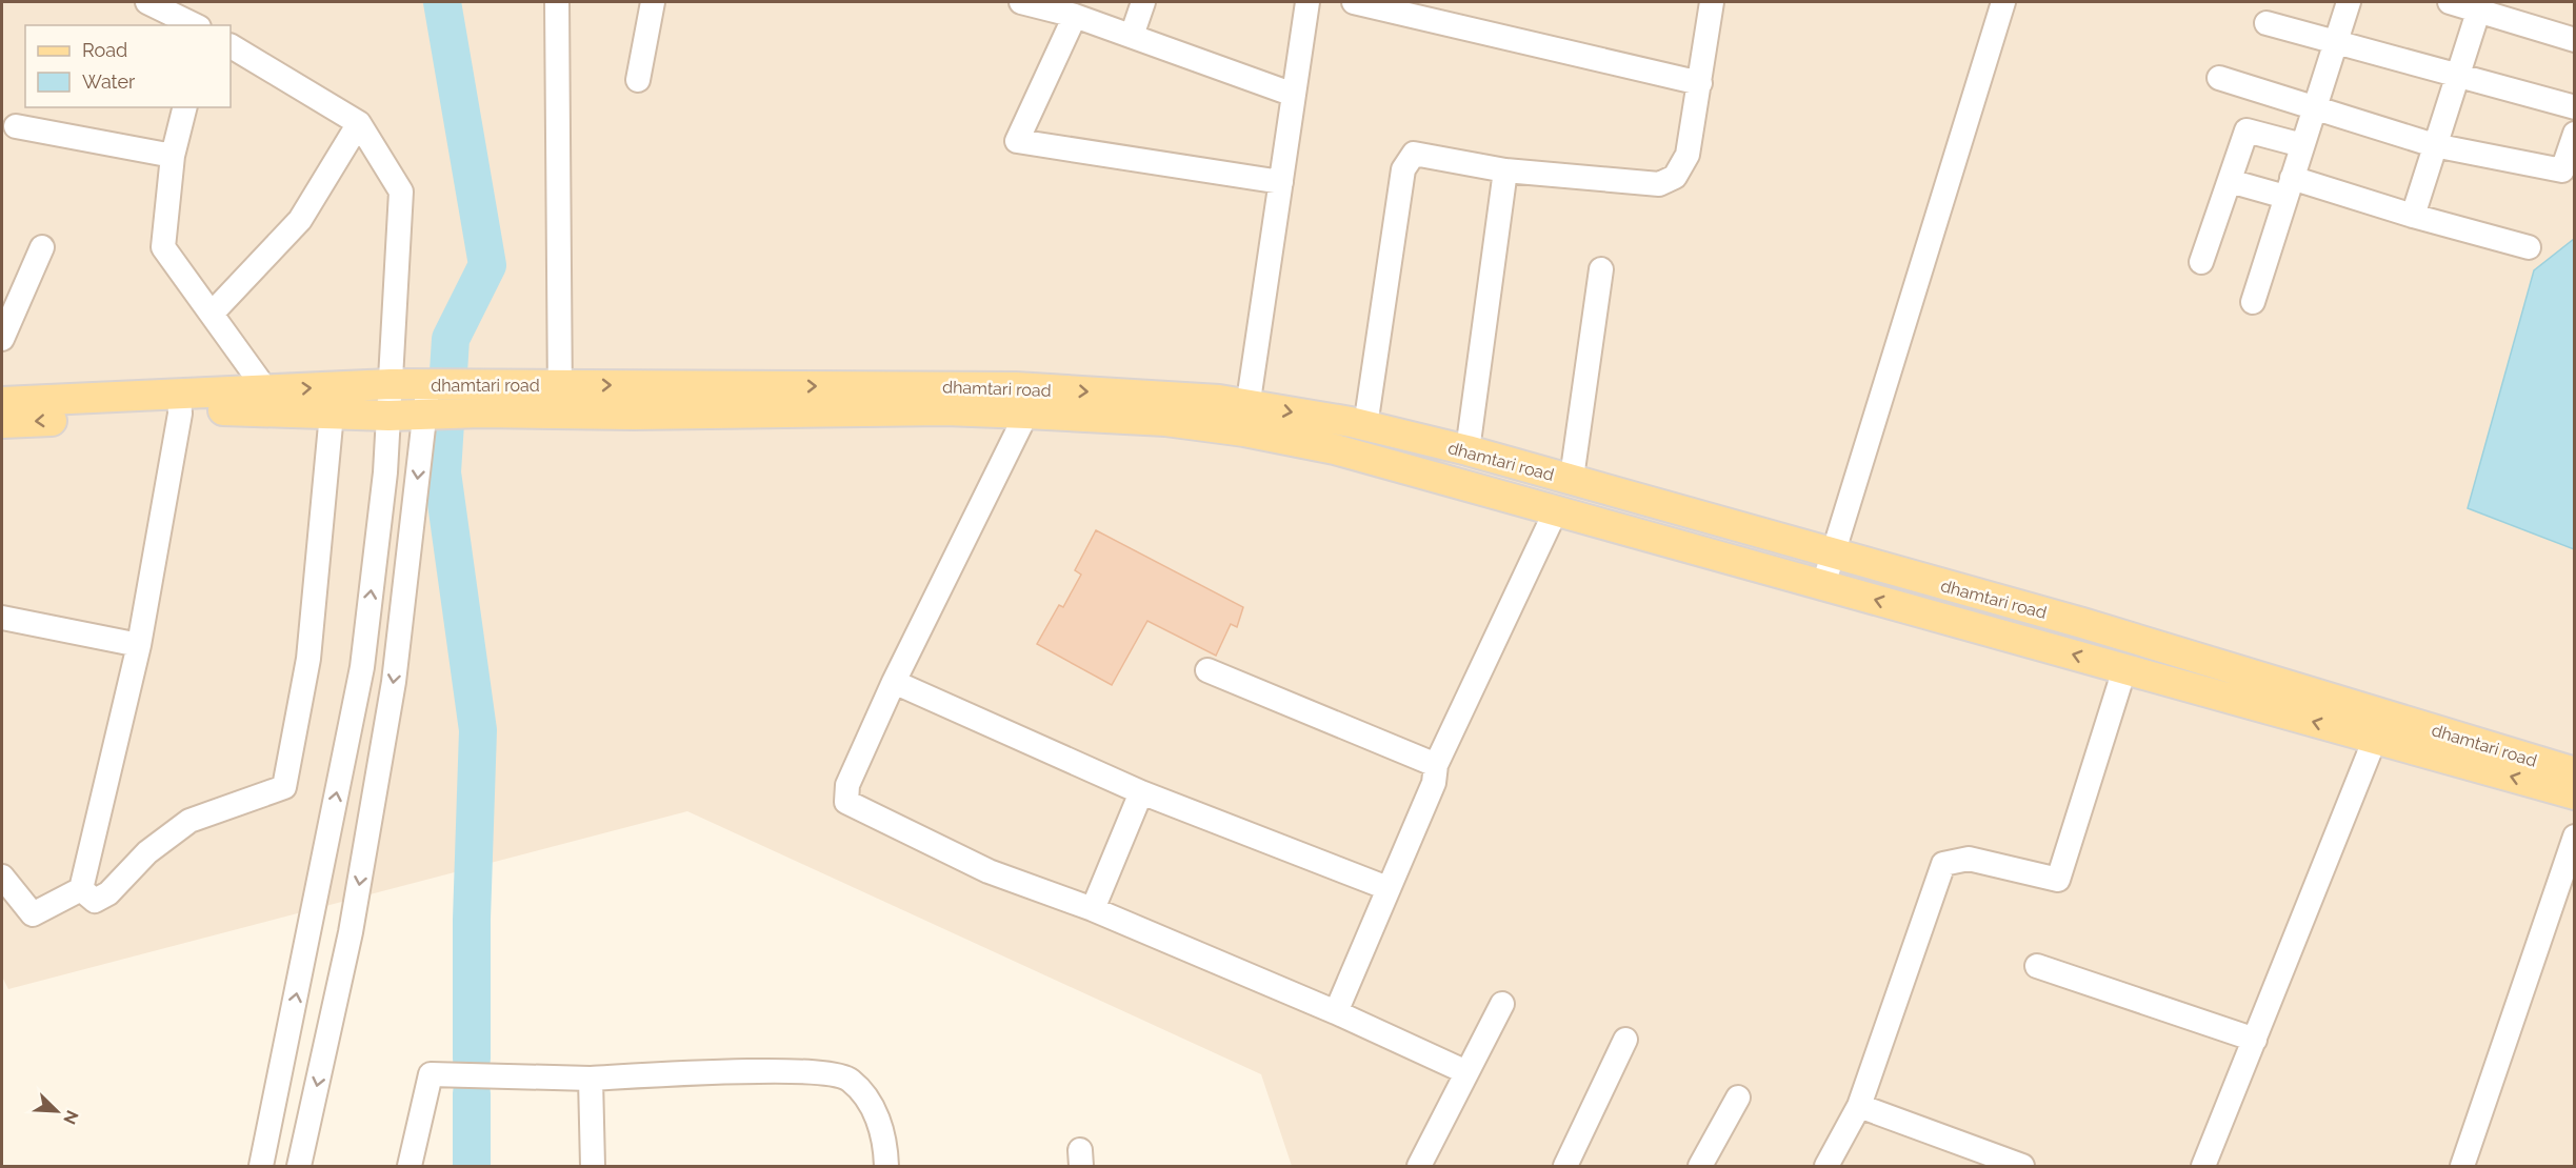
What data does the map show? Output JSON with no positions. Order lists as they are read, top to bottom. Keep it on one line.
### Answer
{"streets":{"main road":["dhamtari road"]},"legend":["Road","Water"],"north":"bottom right"}
